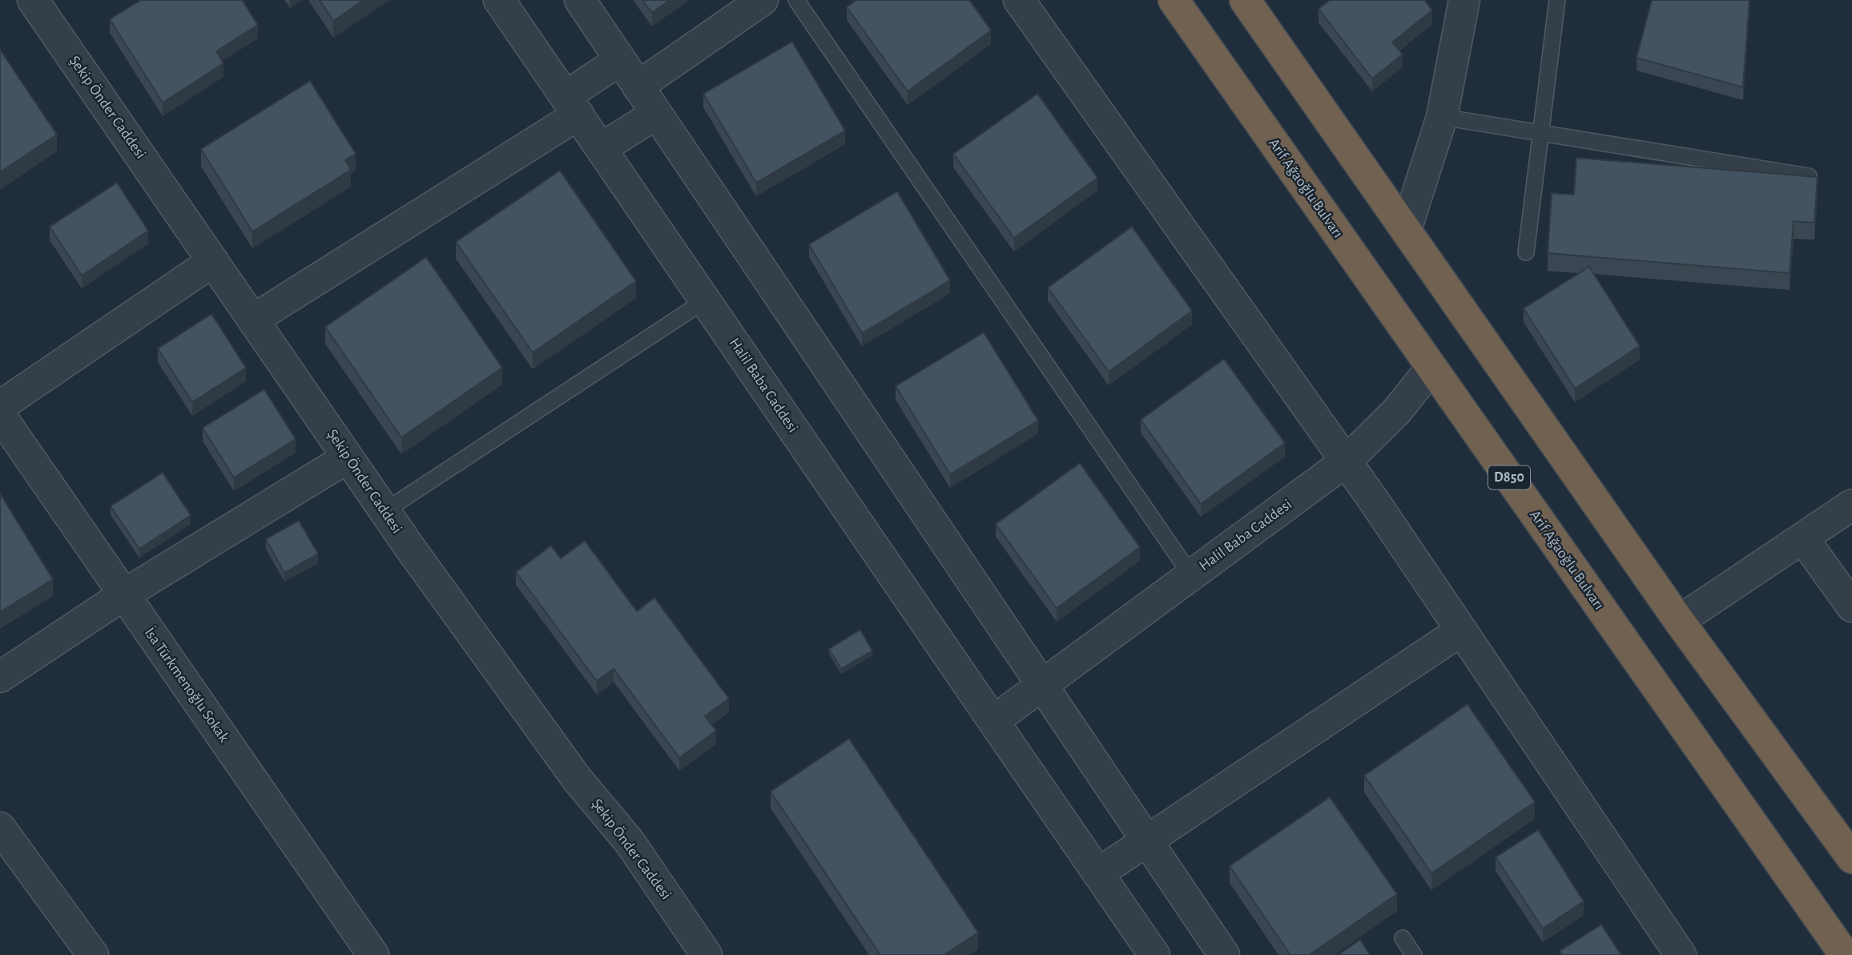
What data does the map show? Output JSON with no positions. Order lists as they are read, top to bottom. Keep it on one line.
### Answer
{"streets":{"highway":["Arif Ağaoğlu Bulvarı","D850"],"street":["Şekip Önder Caddesi","Halil Baba Caddesi","İsa Türkmenoğlu Sokak"]},"crossings":[["Arif Ağaoğlu Bulvarı","Halil Baba Caddesi"]]}
